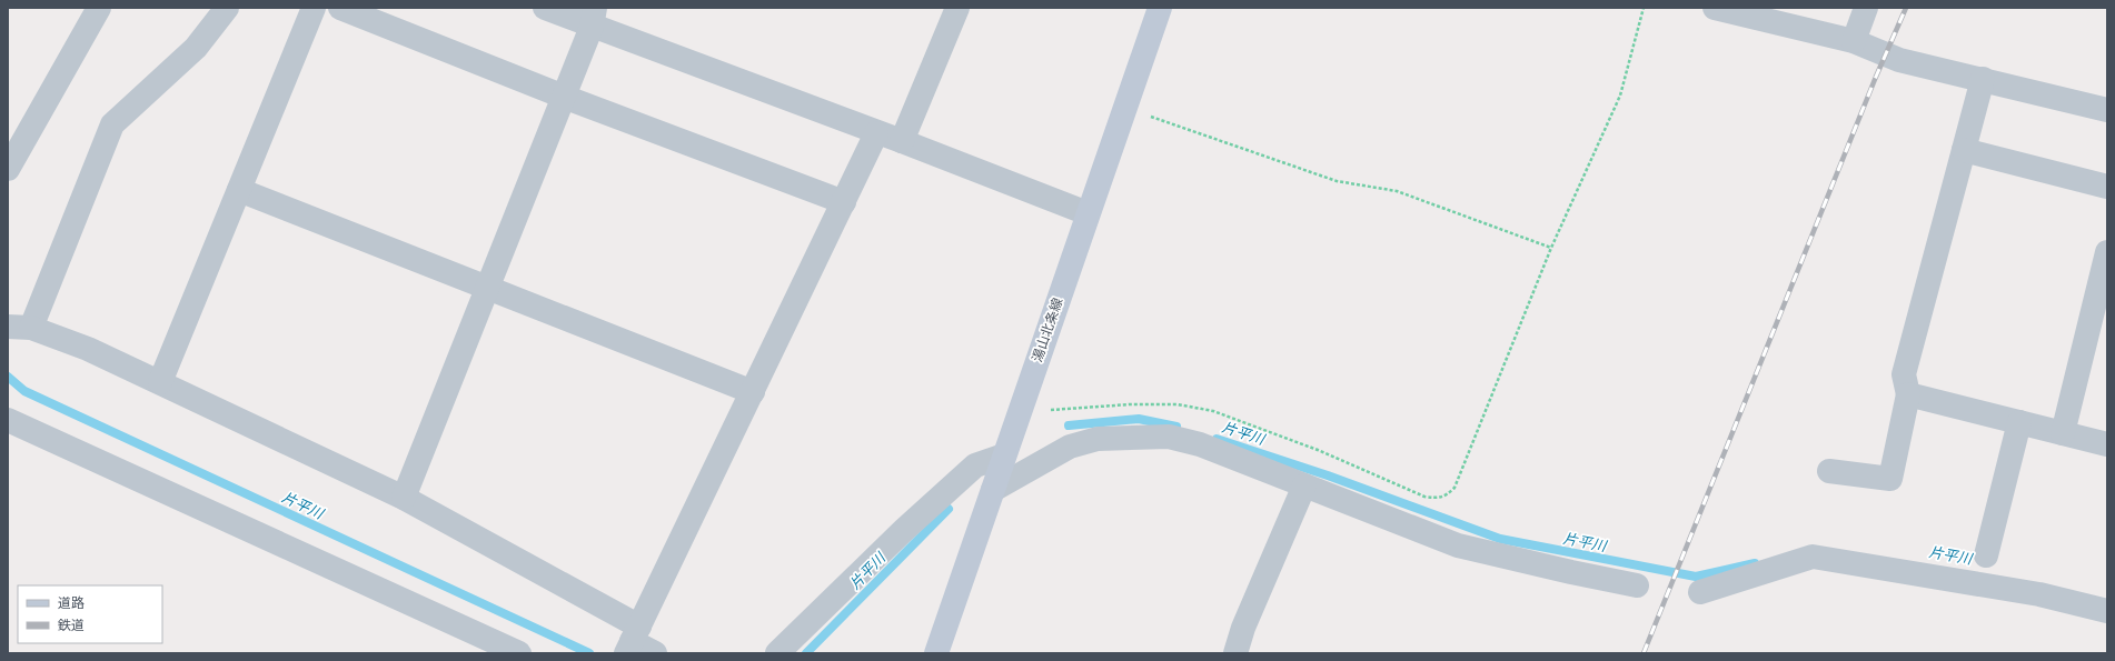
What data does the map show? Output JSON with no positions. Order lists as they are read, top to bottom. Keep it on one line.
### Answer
{"streets":{"main road":["湯山北条線"]},"water":["片平川"],"legend":["道路","鉄道"]}
